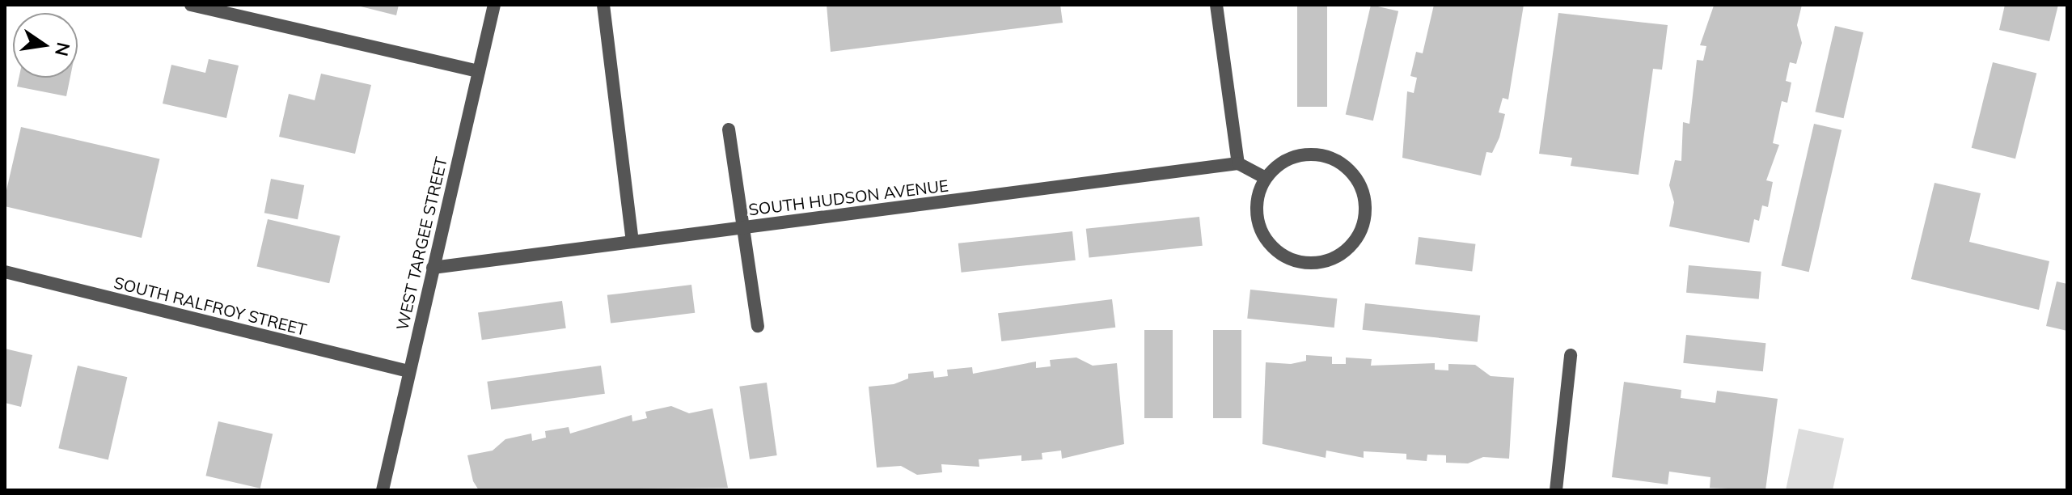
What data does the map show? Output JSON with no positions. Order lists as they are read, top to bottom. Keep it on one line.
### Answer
{"streets":{"street":["SOUTH HUDSON AVENUE","WEST TARGEE STREET","SOUTH RALFROY STREET"]},"crossings":[["SOUTH HUDSON AVENUE","WEST TARGEE STREET"],["WEST TARGEE STREET","SOUTH RALFROY STREET"]],"north":"right"}
